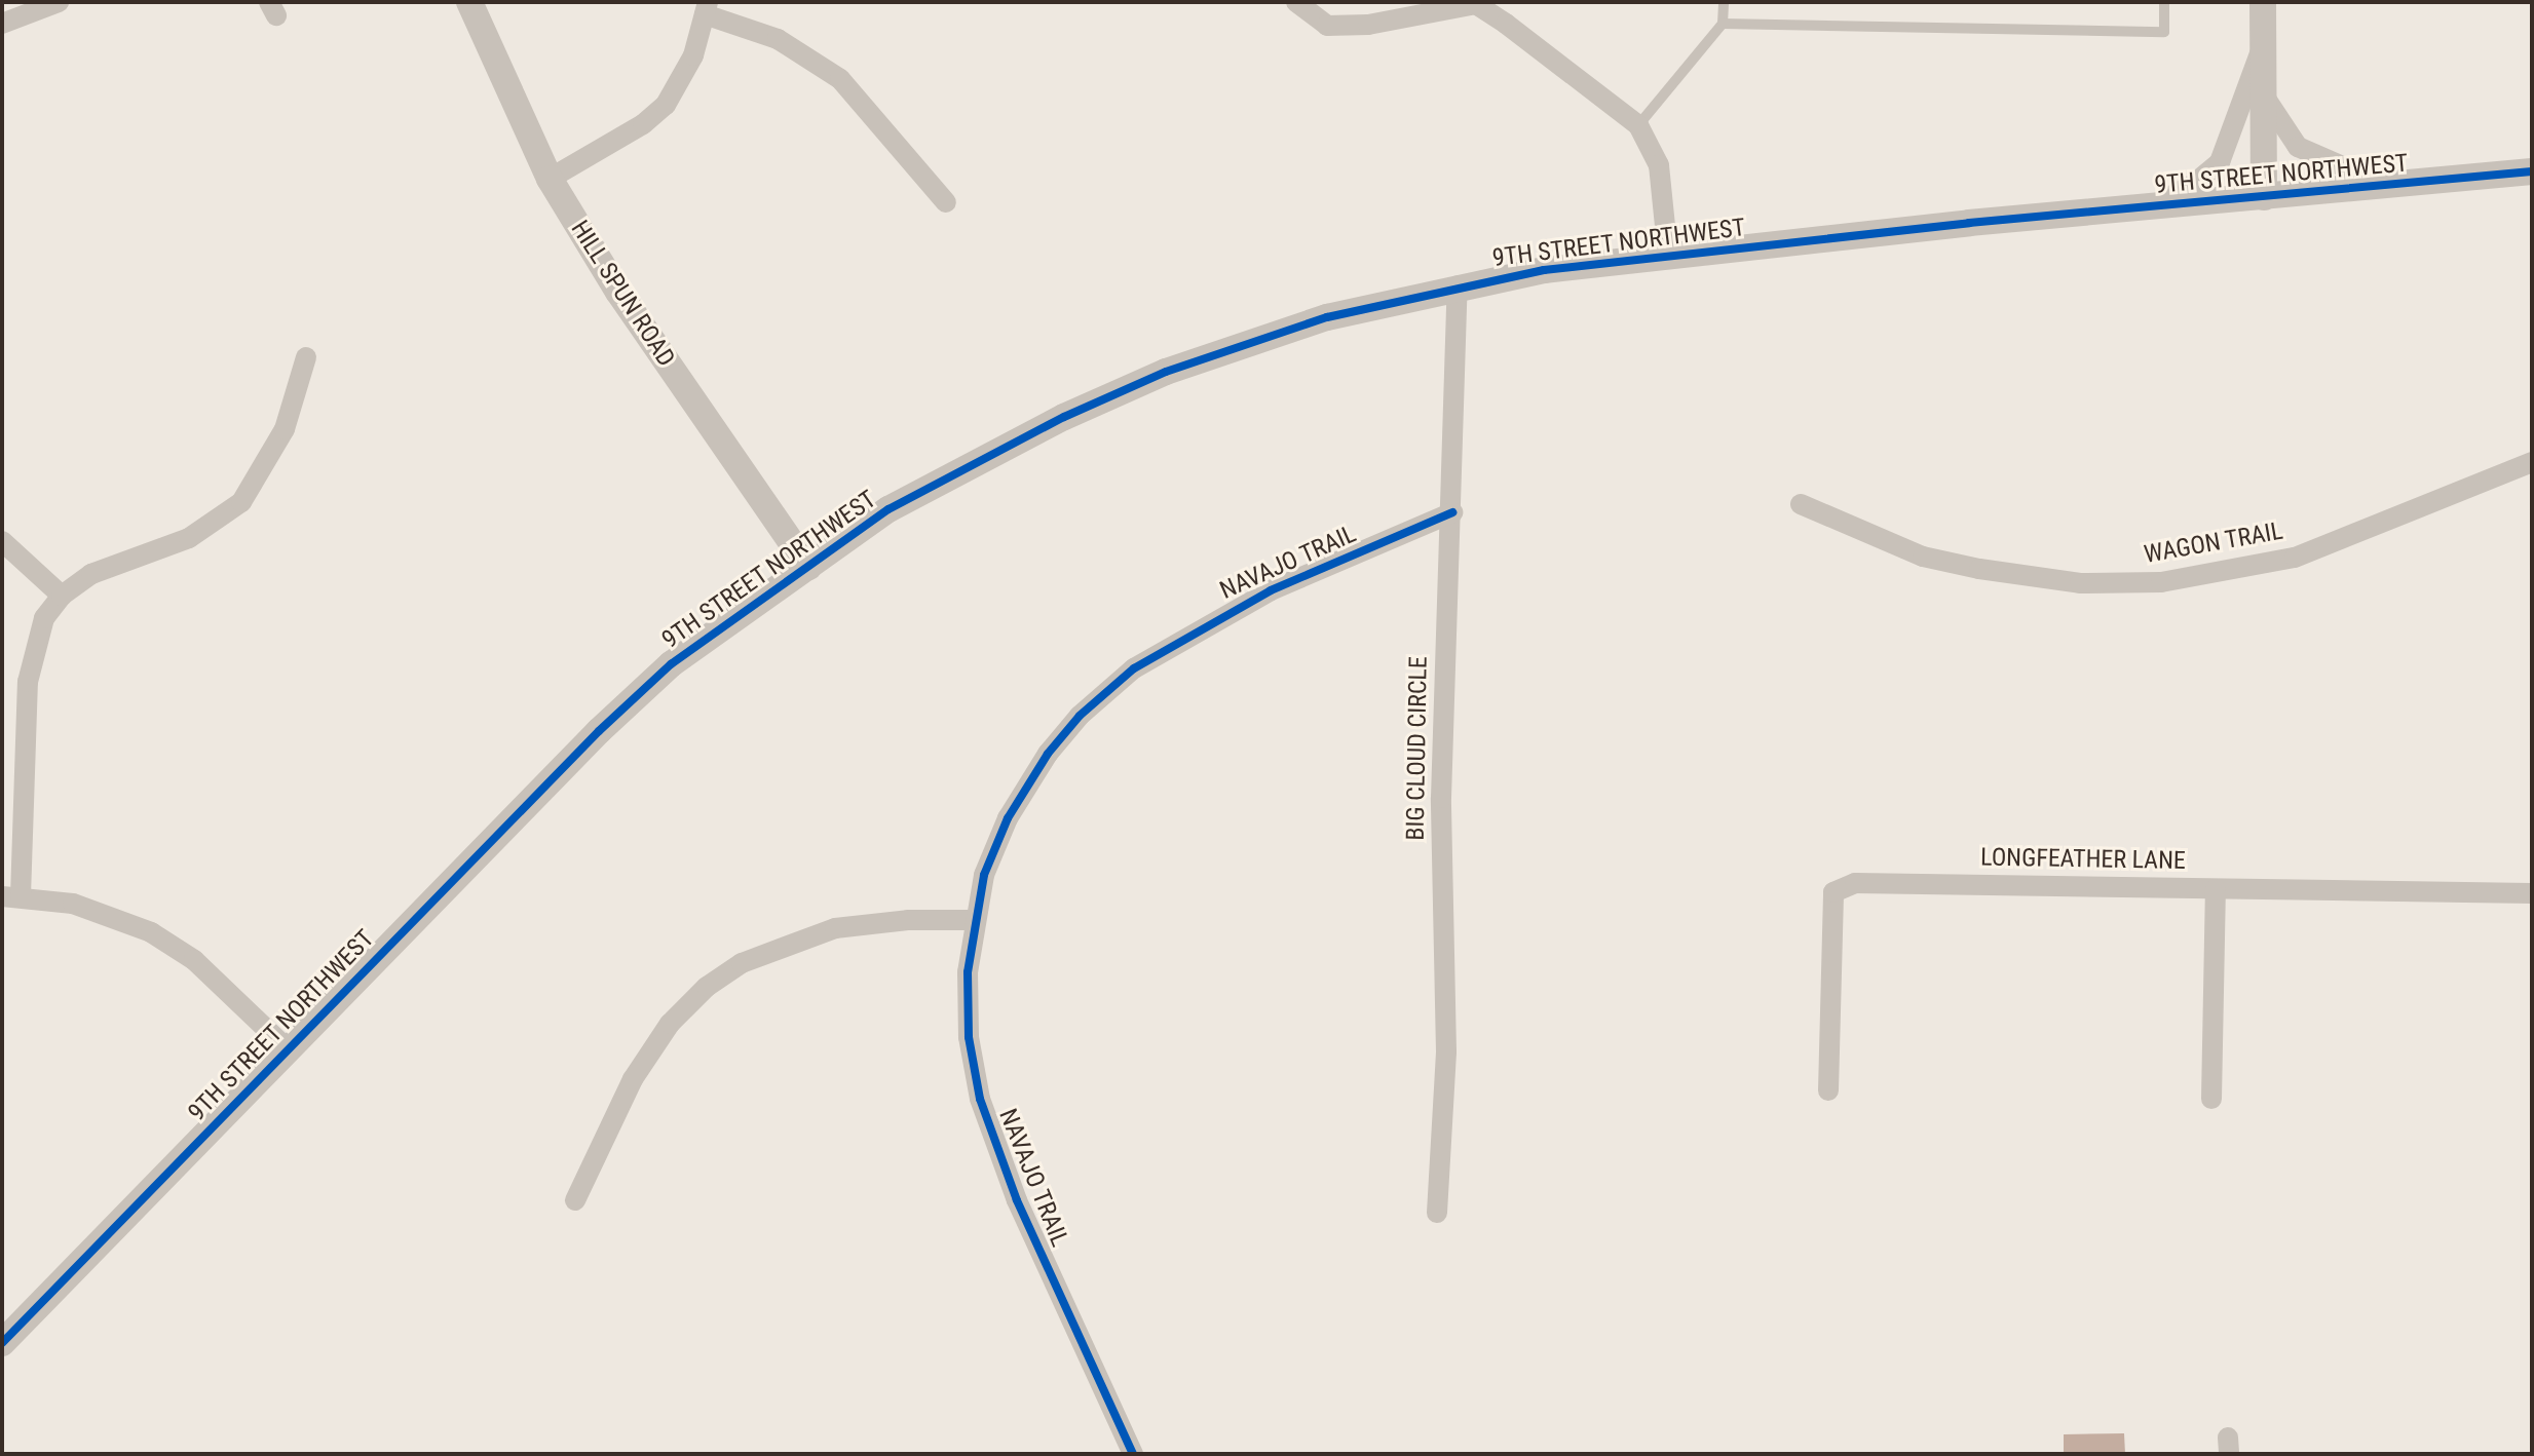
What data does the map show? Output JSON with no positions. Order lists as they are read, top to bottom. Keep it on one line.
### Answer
{"streets":{"street":["9TH STREET NORTHWEST","HILL SPUN ROAD","WAGON TRAIL","NAVAJO TRAIL","BIG CLOUD CIRCLE","LONGFEATHER LANE"]},"crossings":[["9TH STREET NORTHWEST","HILL SPUN ROAD"],["9TH STREET NORTHWEST","BIG CLOUD CIRCLE"],["NAVAJO TRAIL","BIG CLOUD CIRCLE"]]}
